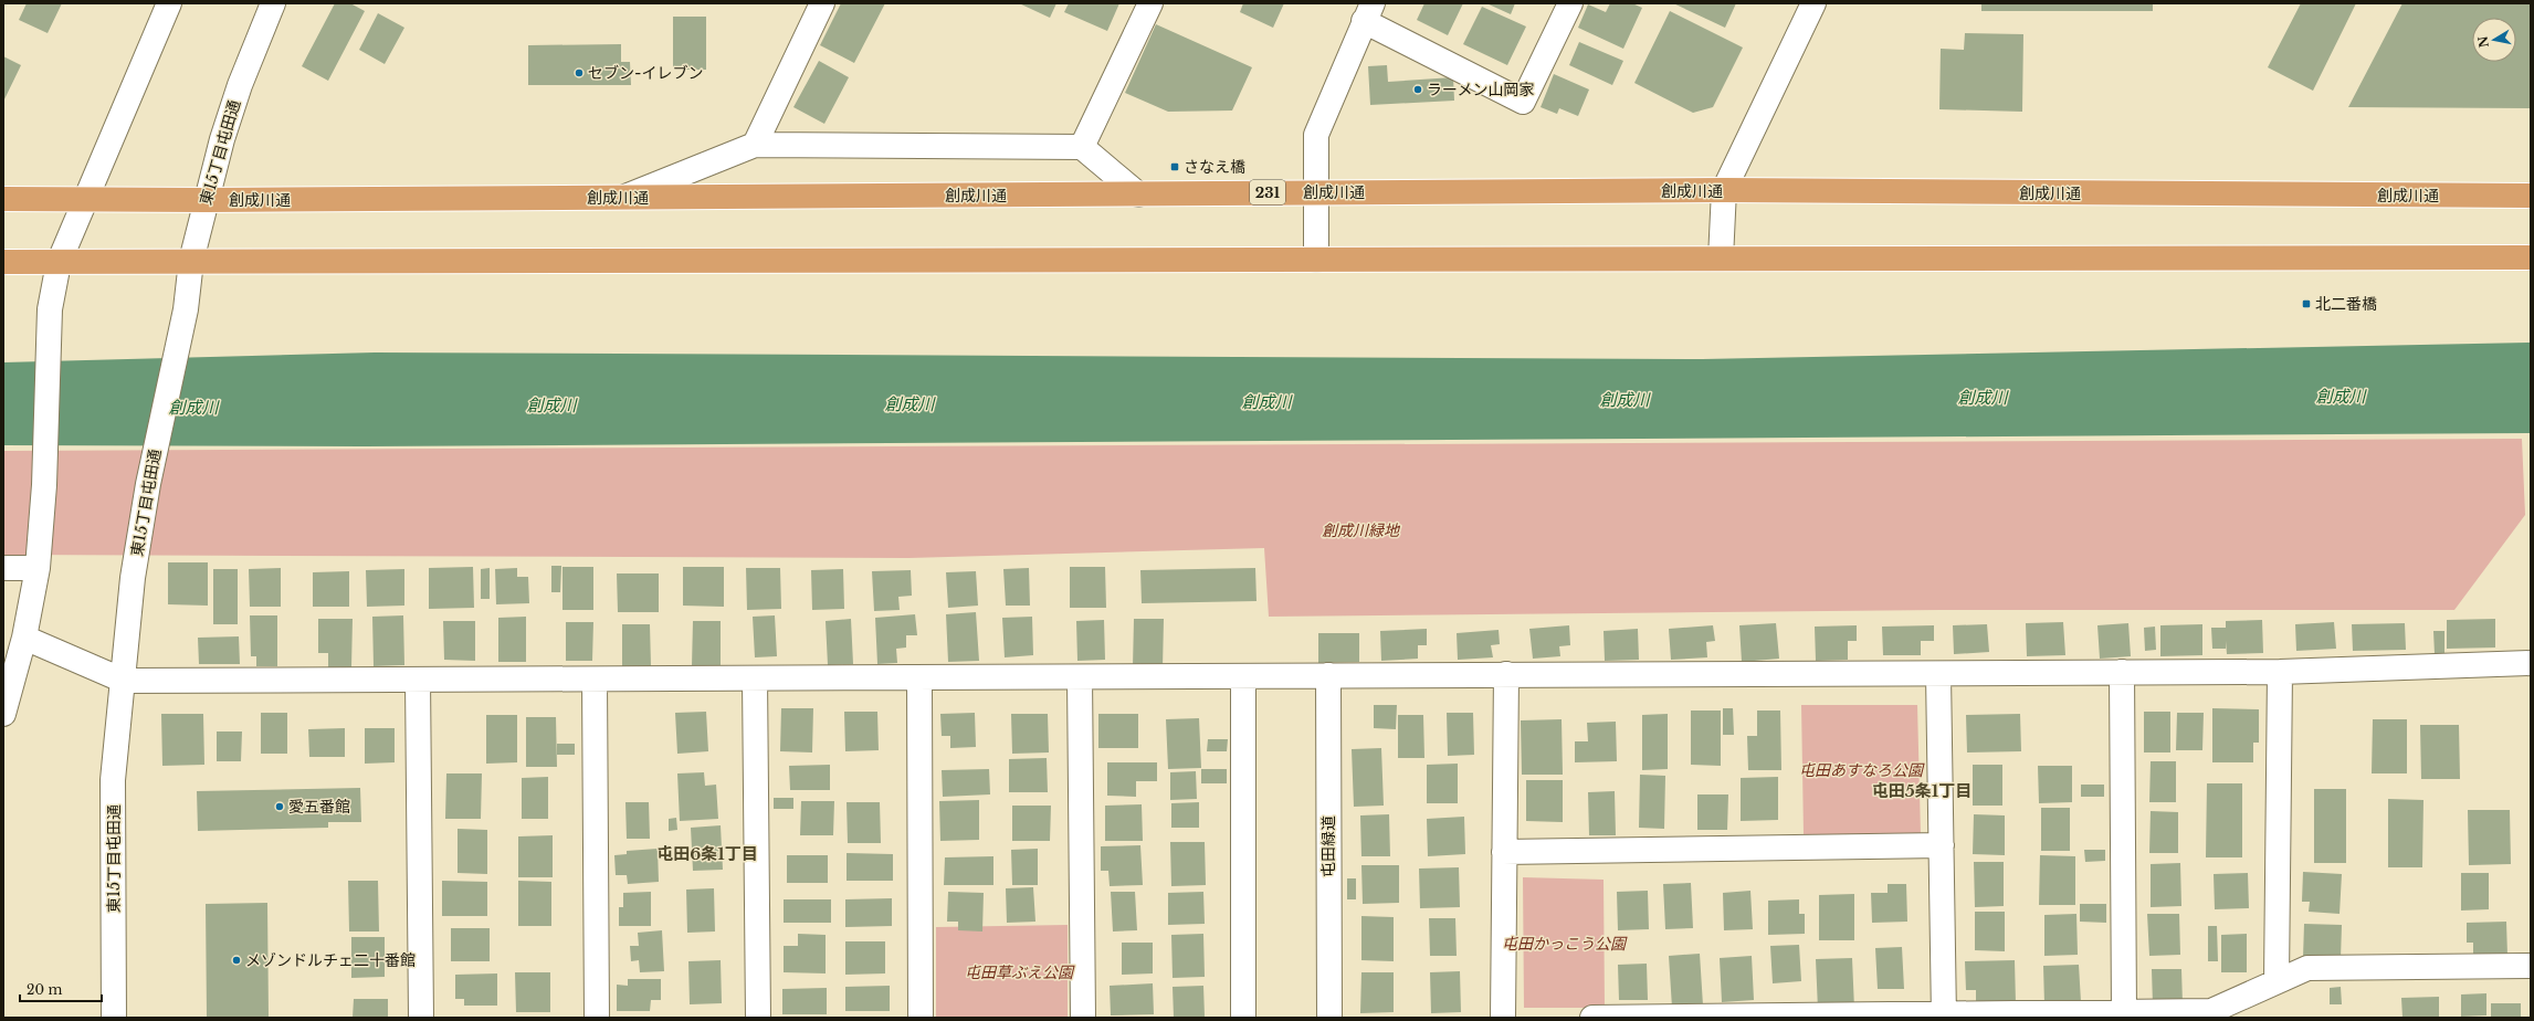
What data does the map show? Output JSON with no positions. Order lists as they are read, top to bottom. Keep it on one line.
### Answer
{"streets":{"highway":["創成川通","231"],"street":["東15丁目屯田通","屯田緑道"]},"crossings":[["東15丁目屯田通","創成川通"]],"districts":["屯田5条1丁目","屯田6条1丁目"],"water":["創成川"],"parks":["創成川緑地","屯田あすなろ公園","屯田かっこう公園","屯田草ぶえ公園"],"places":{"other":["セブン-イレブン","ラーメン山岡家","愛五番館","メゾンドルチェ二十番館"],"transit":["さなえ橋","北二番橋"]},"scale_bar":"20 m","north":"left"}
